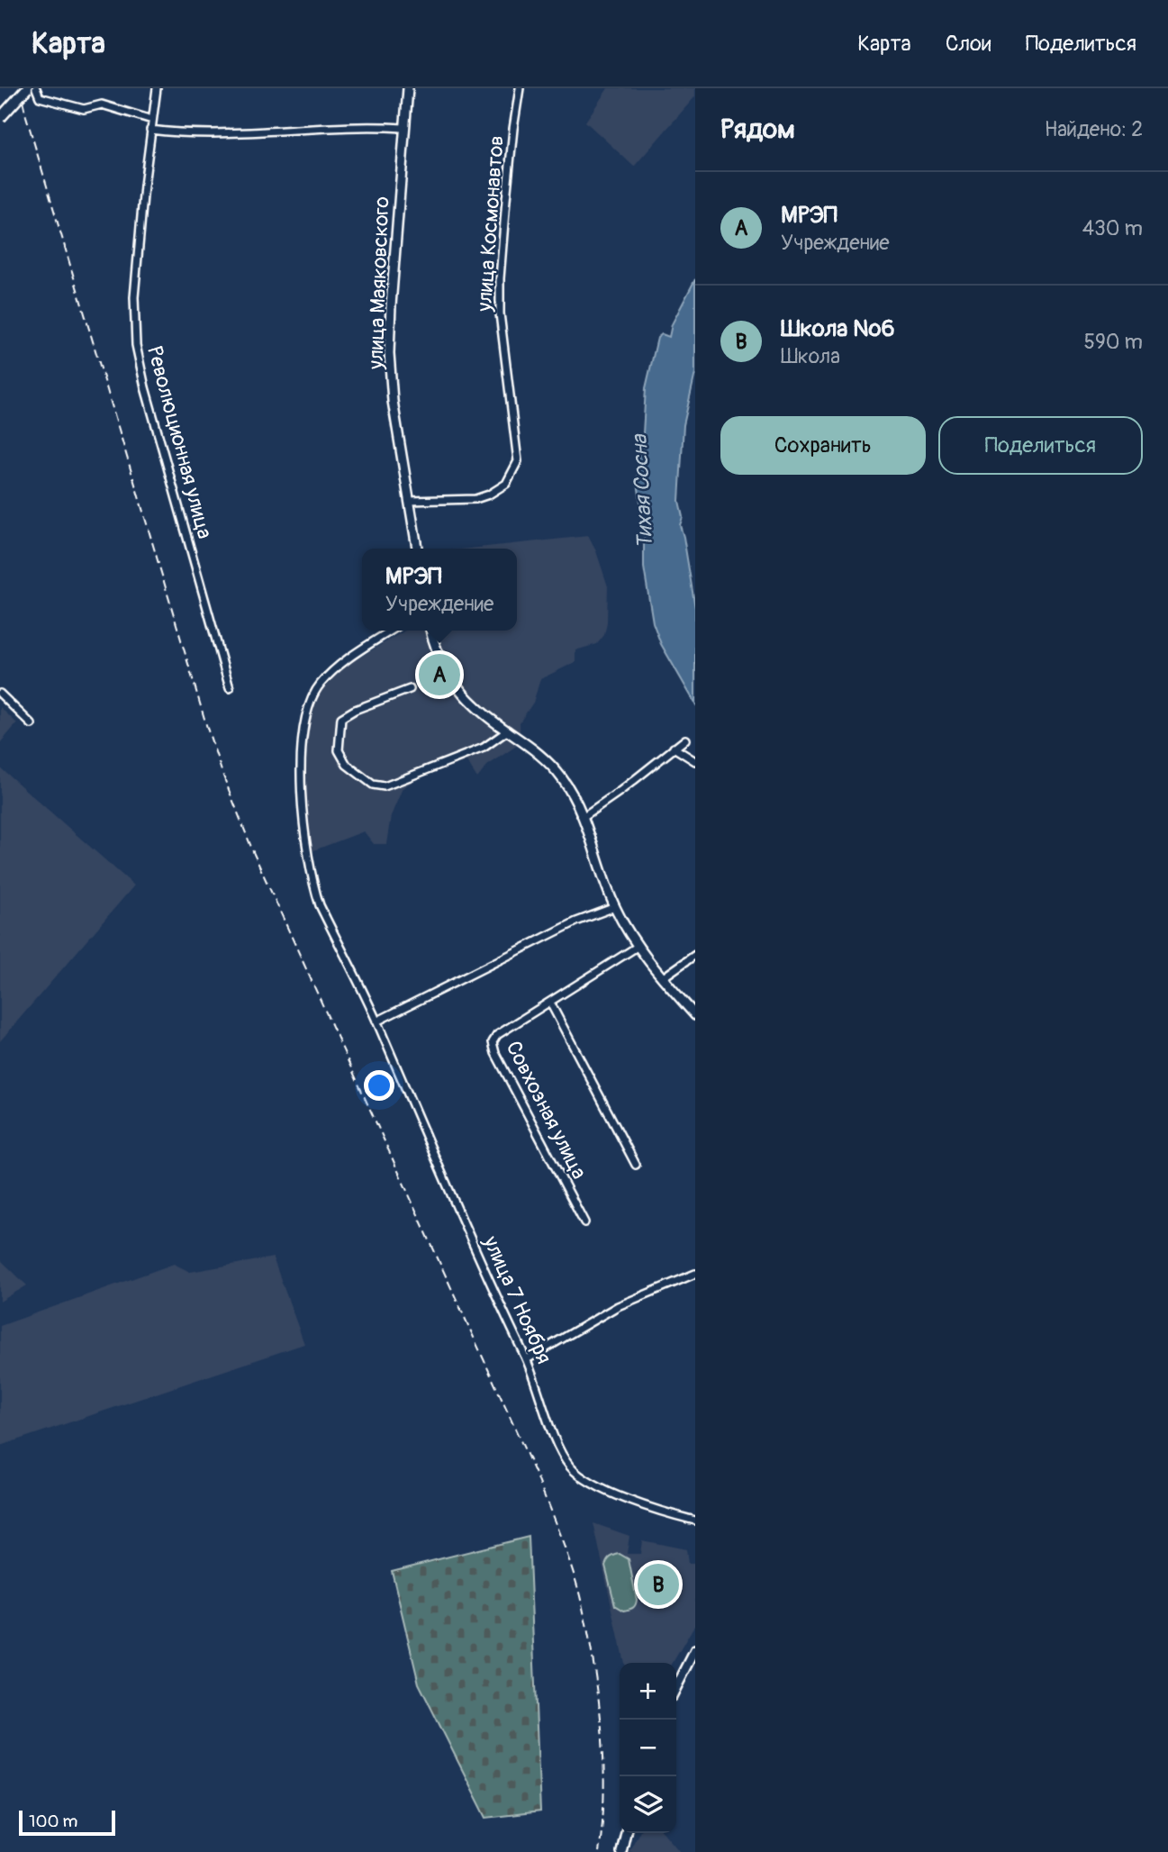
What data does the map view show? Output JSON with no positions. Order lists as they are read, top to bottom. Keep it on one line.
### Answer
{"streets":{"street":["улица Космонавтов","улица Маяковского","Революционная улица","Совхозная улица","улица 7 Ноября"]},"crossings":[["улица Космонавтов","улица Маяковского"]],"water":["Тихая Сосна"],"scale_bar":"100 m","page":{"header":"Карта","nav":["Карта","Слои","Поделиться"],"heading":["Рядом","Найдено: 2"],"list":[{"mark":"A","name":"МРЭП","note":"Учреждение","value":"430 m"},{"mark":"B","name":"Школа №6","note":"Школа","value":"590 m"}],"buttons":["Сохранить","Поделиться"],"popup":["МРЭП","Учреждение"],"pins":["A","B"],"map_buttons":["+","−"],"scale":"100 m"}}
